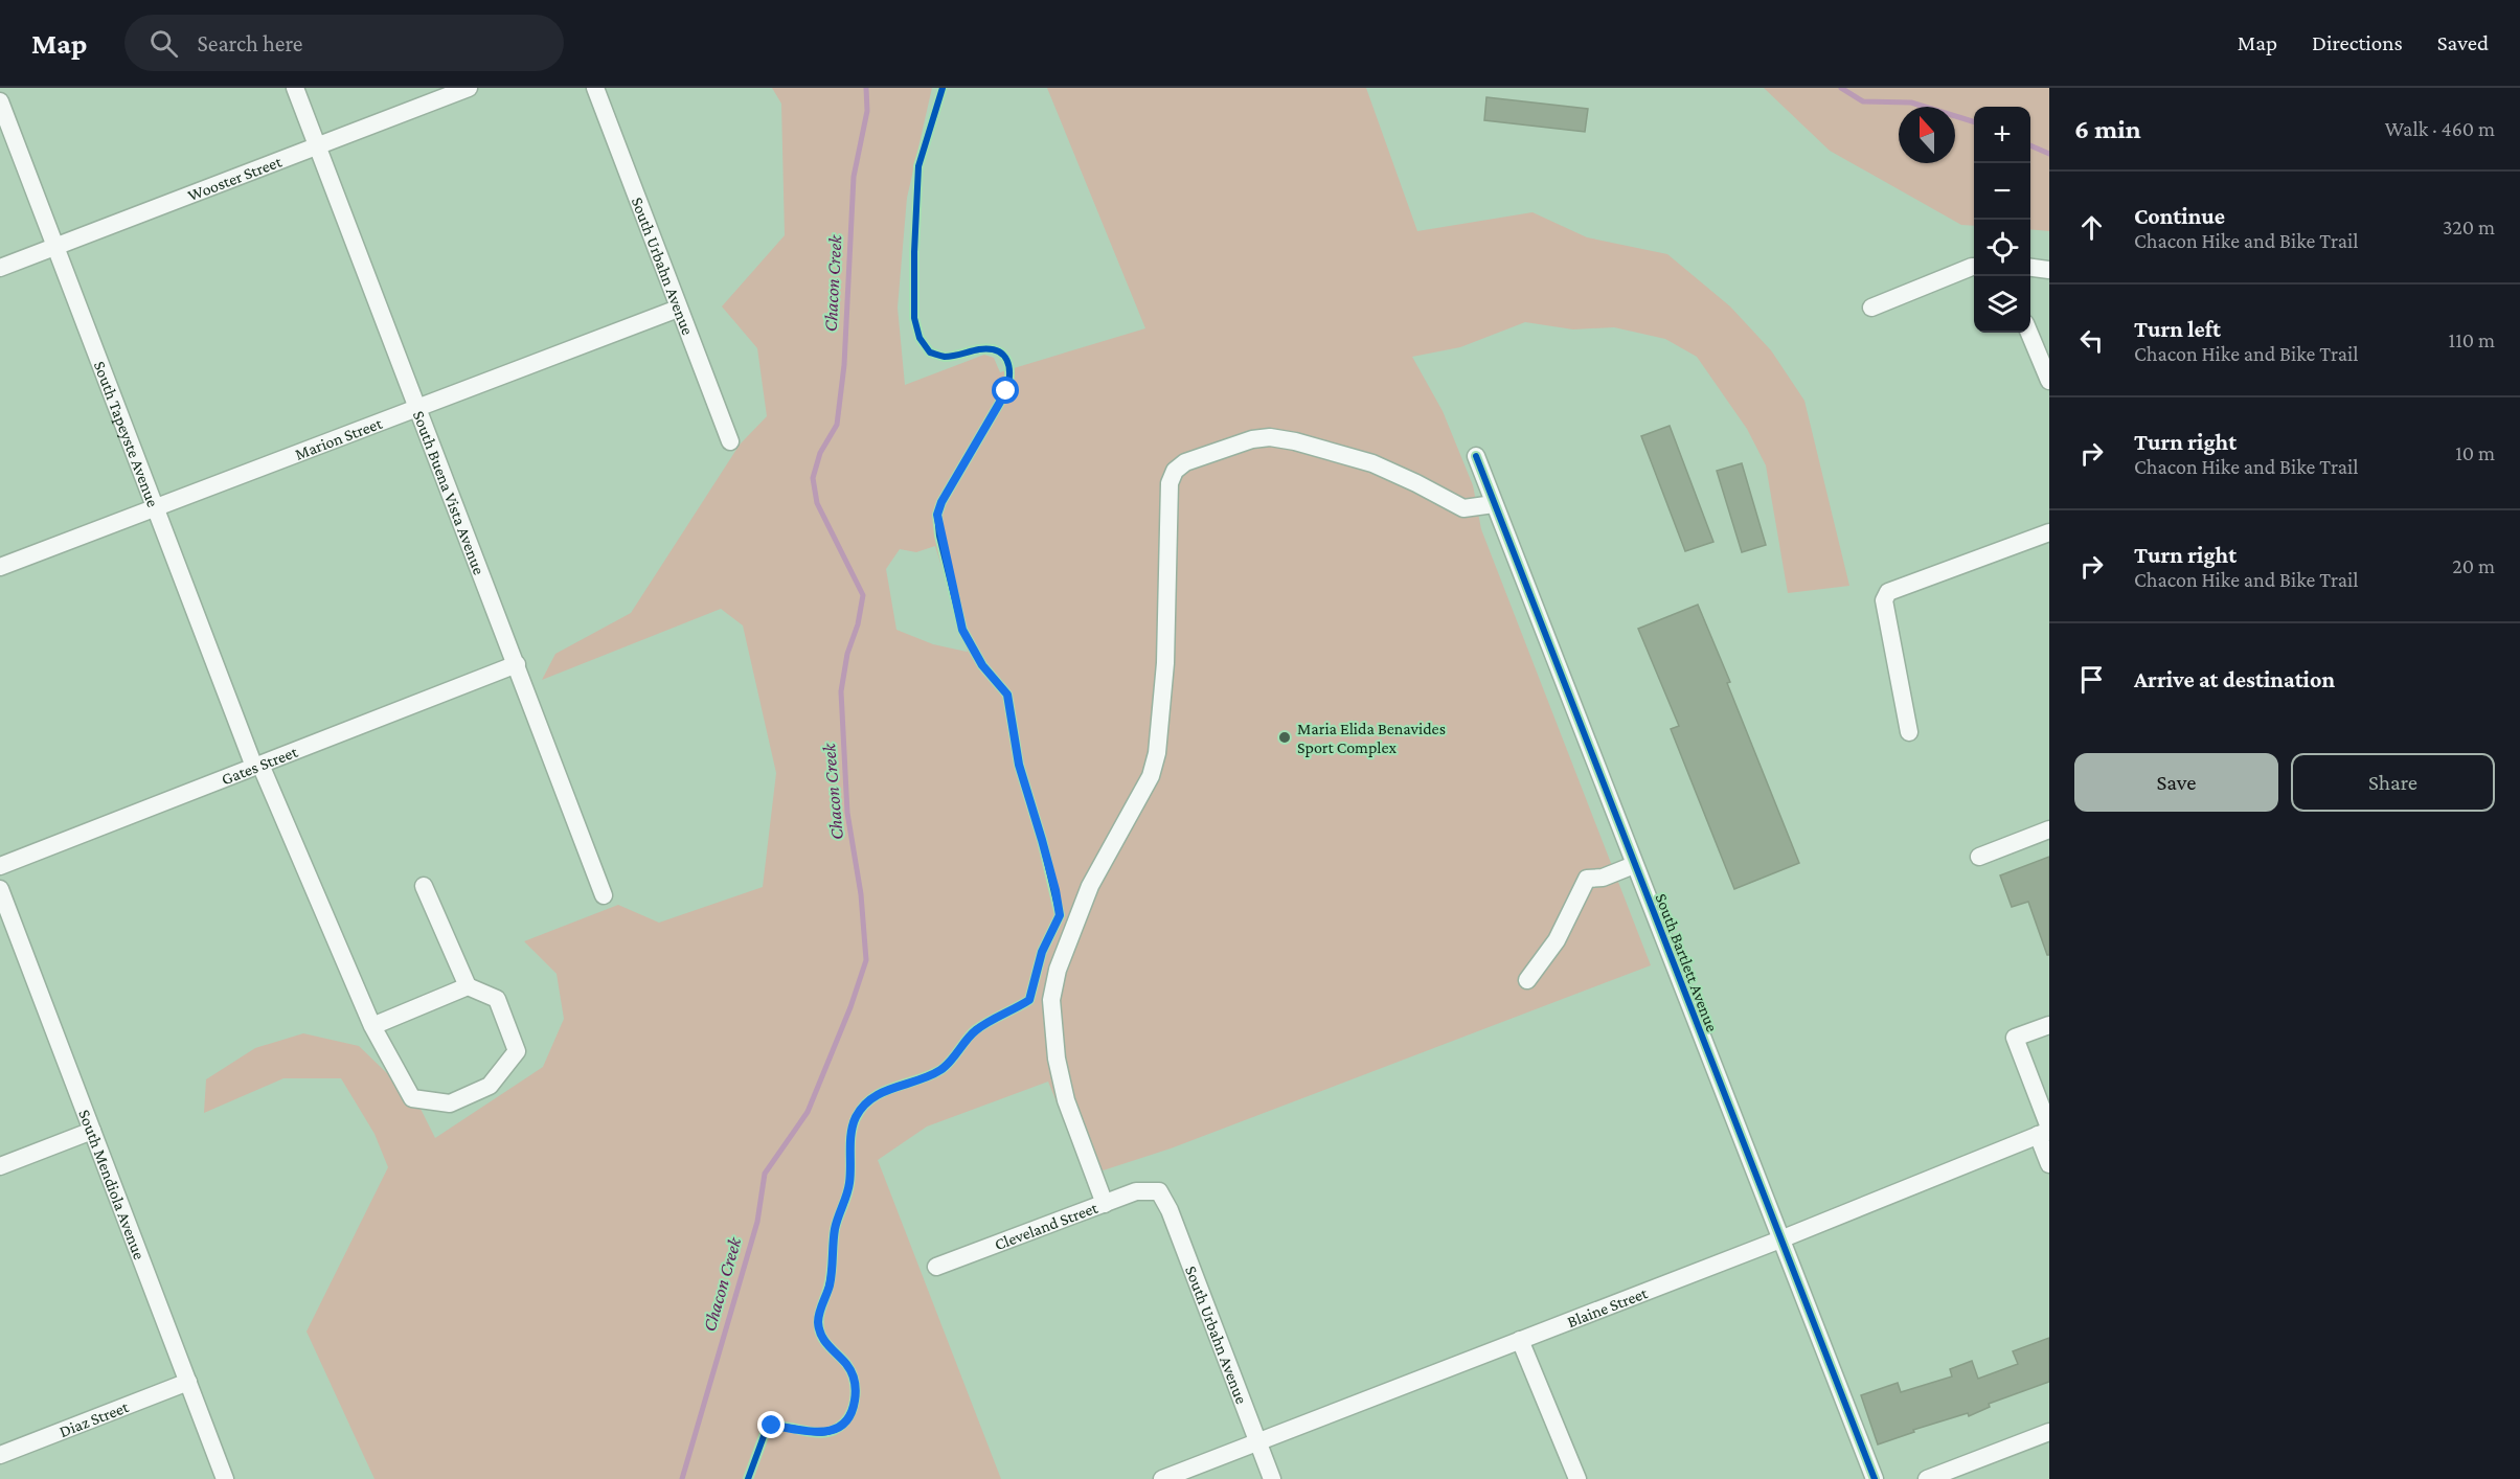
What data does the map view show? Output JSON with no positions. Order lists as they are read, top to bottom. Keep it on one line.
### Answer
{"streets":{"street":["Wooster Street","South Urbahn Avenue","South Tapeyste Avenue","Marion Street","South Buena Vista Avenue","Gates Street","South Bartlett Avenue","South Mendiola Avenue","Cleveland Street","Blaine Street","Diaz Street"]},"crossings":[["Wooster Street","South Tapeyste Avenue"],["Wooster Street","South Buena Vista Avenue"],["South Urbahn Avenue","Marion Street"],["South Urbahn Avenue","Cleveland Street"],["South Urbahn Avenue","Blaine Street"],["South Tapeyste Avenue","Marion Street"],["South Tapeyste Avenue","Gates Street"],["Marion Street","South Buena Vista Avenue"],["South Buena Vista Avenue","Gates Street"],["South Bartlett Avenue","Blaine Street"],["South Mendiola Avenue","Diaz Street"]],"water":["Chacon Creek"],"places":["Maria Elida Benavides Sport Complex"],"north":"top","page":{"header":"Map","search":"Search here","nav":["Map","Directions","Saved"],"heading":["6 min","Walk · 460 m"],"map_buttons":["+","−"],"list":[["Continue","Chacon Hike and Bike Trail","320 m"],["Turn left","Chacon Hike and Bike Trail","110 m"],["Turn right","Chacon Hike and Bike Trail","10 m"],["Turn right","Chacon Hike and Bike Trail","20 m"],"Arrive at destination"],"buttons":["Save","Share"]}}
